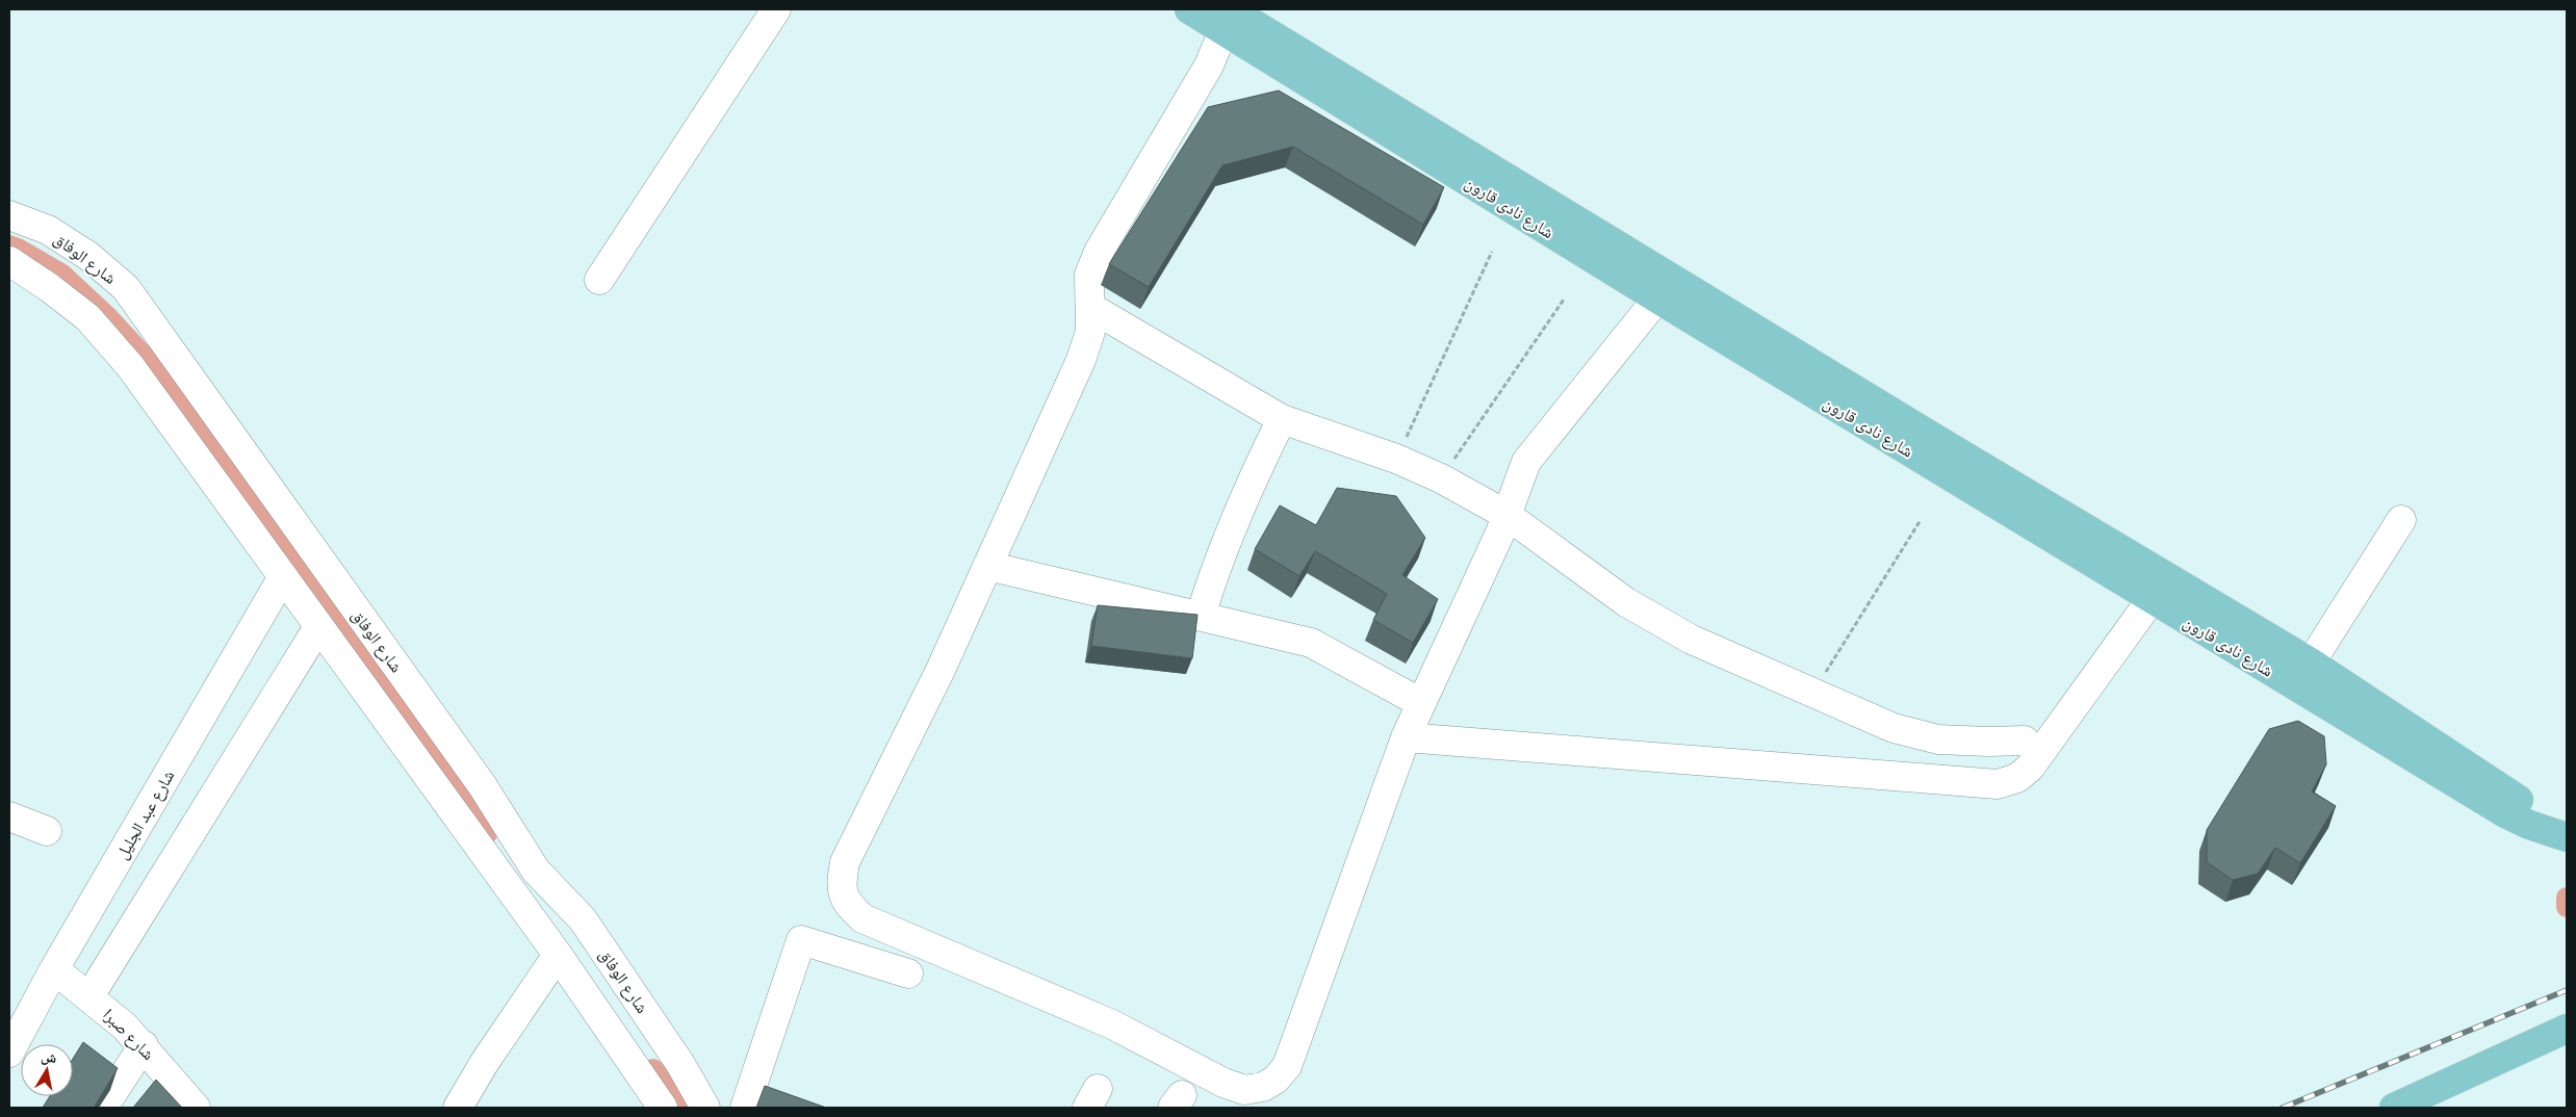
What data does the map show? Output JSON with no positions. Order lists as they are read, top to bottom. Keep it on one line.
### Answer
{"streets":{"main road":["شارع نادى قارون"],"street":["شارع الوفاق","شارع عبد الجليل","شارع صبرا"]},"crossings":[["شارع عبد الجليل","شارع صبرا"]],"north":"top"}
